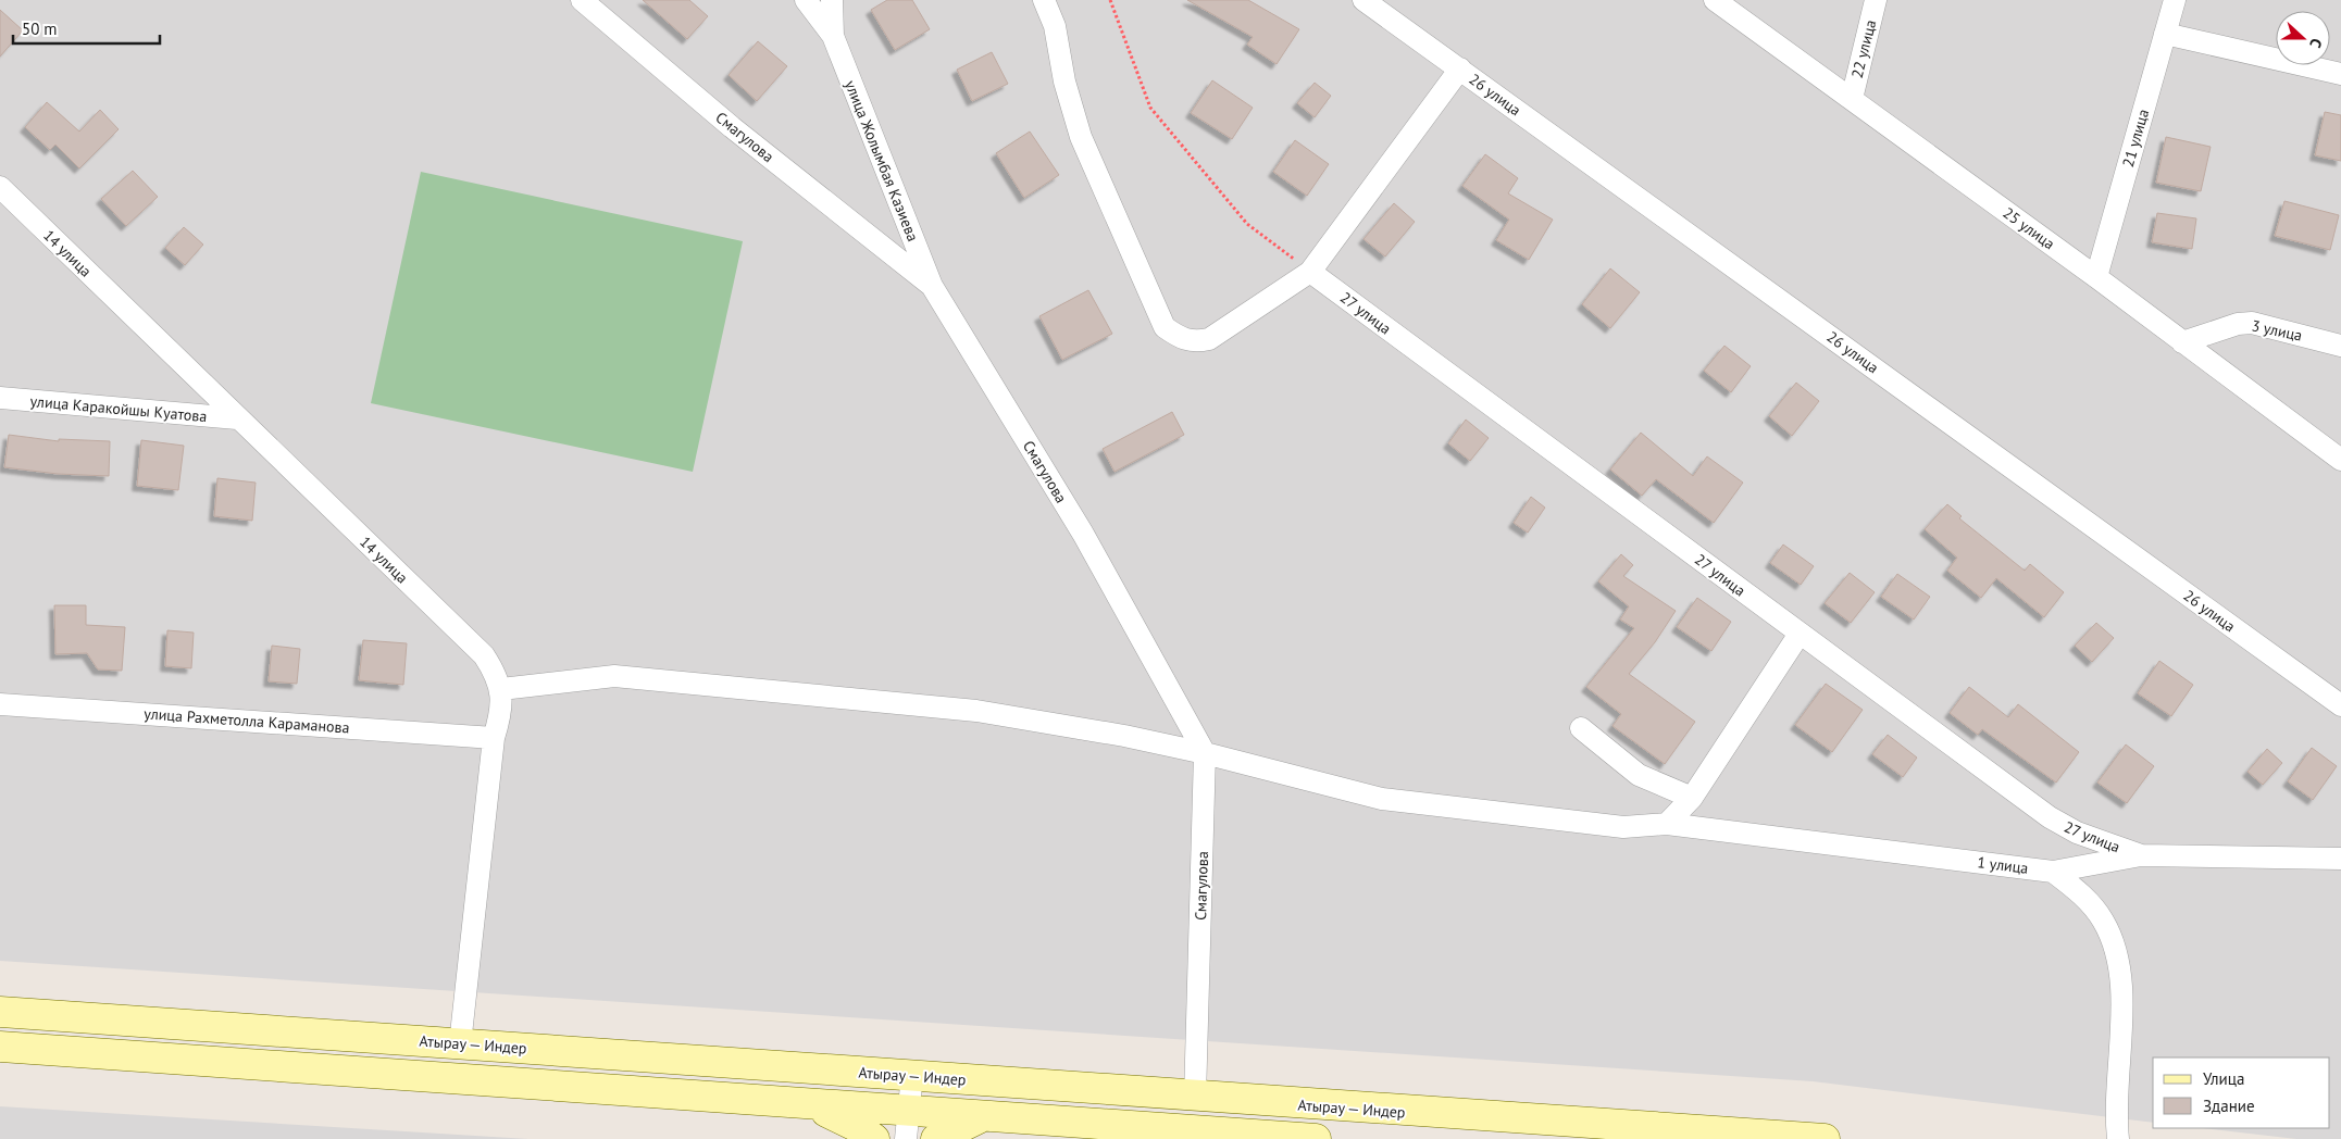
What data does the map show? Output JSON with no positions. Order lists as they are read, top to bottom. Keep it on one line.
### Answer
{"streets":{"main road":["Атырау — Индер"],"street":["22 улица","26 улица","Смагулова","21 улица","улица Жолымбая Казиева","25 улица","14 улица","27 улица","3 улица","улица Каракойшы Куатова","улица Рахметолла Караманова","1 улица"]},"crossings":[["22 улица","25 улица"],["Смагулова","улица Жолымбая Казиева"],["Смагулова","1 улица"],["Смагулова","Атырау — Индер"],["21 улица","25 улица"],["25 улица","3 улица"],["14 улица","улица Каракойшы Куатова"],["14 улица","улица Рахметолла Караманова"],["14 улица","1 улица"],["14 улица","Атырау — Индер"],["27 улица","1 улица"]],"legend":["Улица","Здание"],"scale_bar":"50 m","north":"right"}
